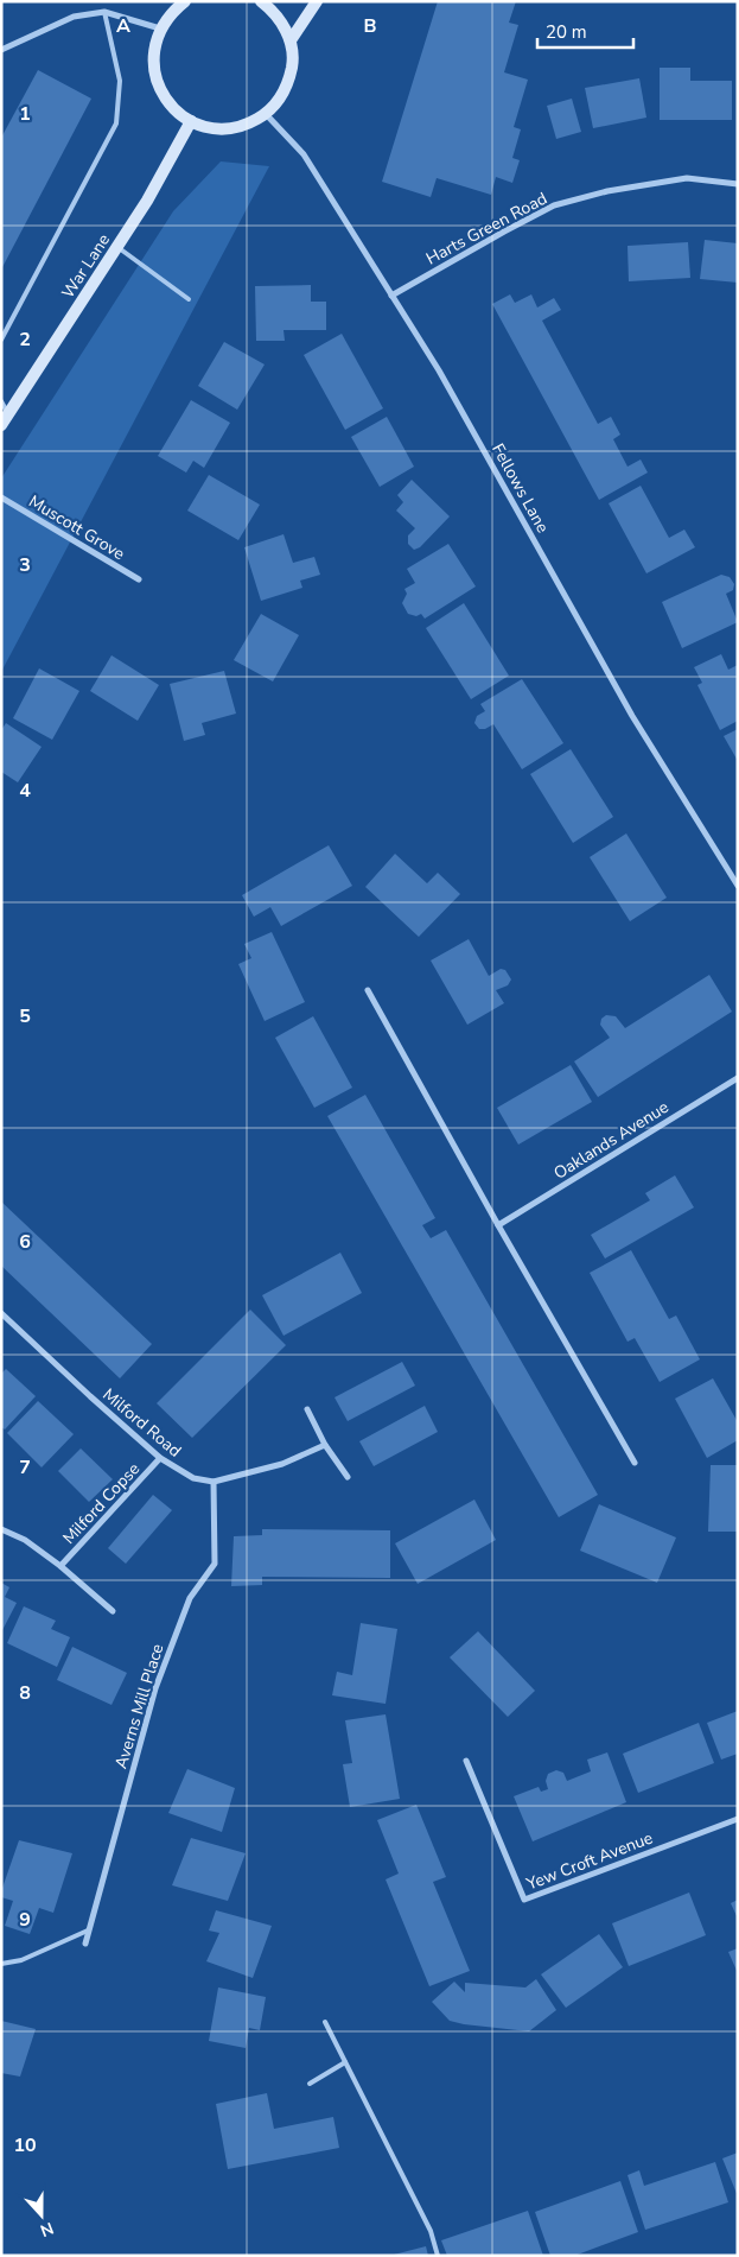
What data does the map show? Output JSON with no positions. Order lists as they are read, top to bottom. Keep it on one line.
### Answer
{"streets":{"street":["Harts Green Road","War Lane","Fellows Lane","Muscott Grove","Oaklands Avenue","Milford Road","Milford Copse","Averns Mill Place","Yew Croft Avenue"]},"crossings":[["Harts Green Road","Fellows Lane"],["Milford Road","Milford Copse"],["Milford Road","Averns Mill Place"]],"scale_bar":"20 m","north":"bottom","grid":{"columns":["A","B"],"rows":["1","2","3","4","5","6","7","8","9","10"]}}
